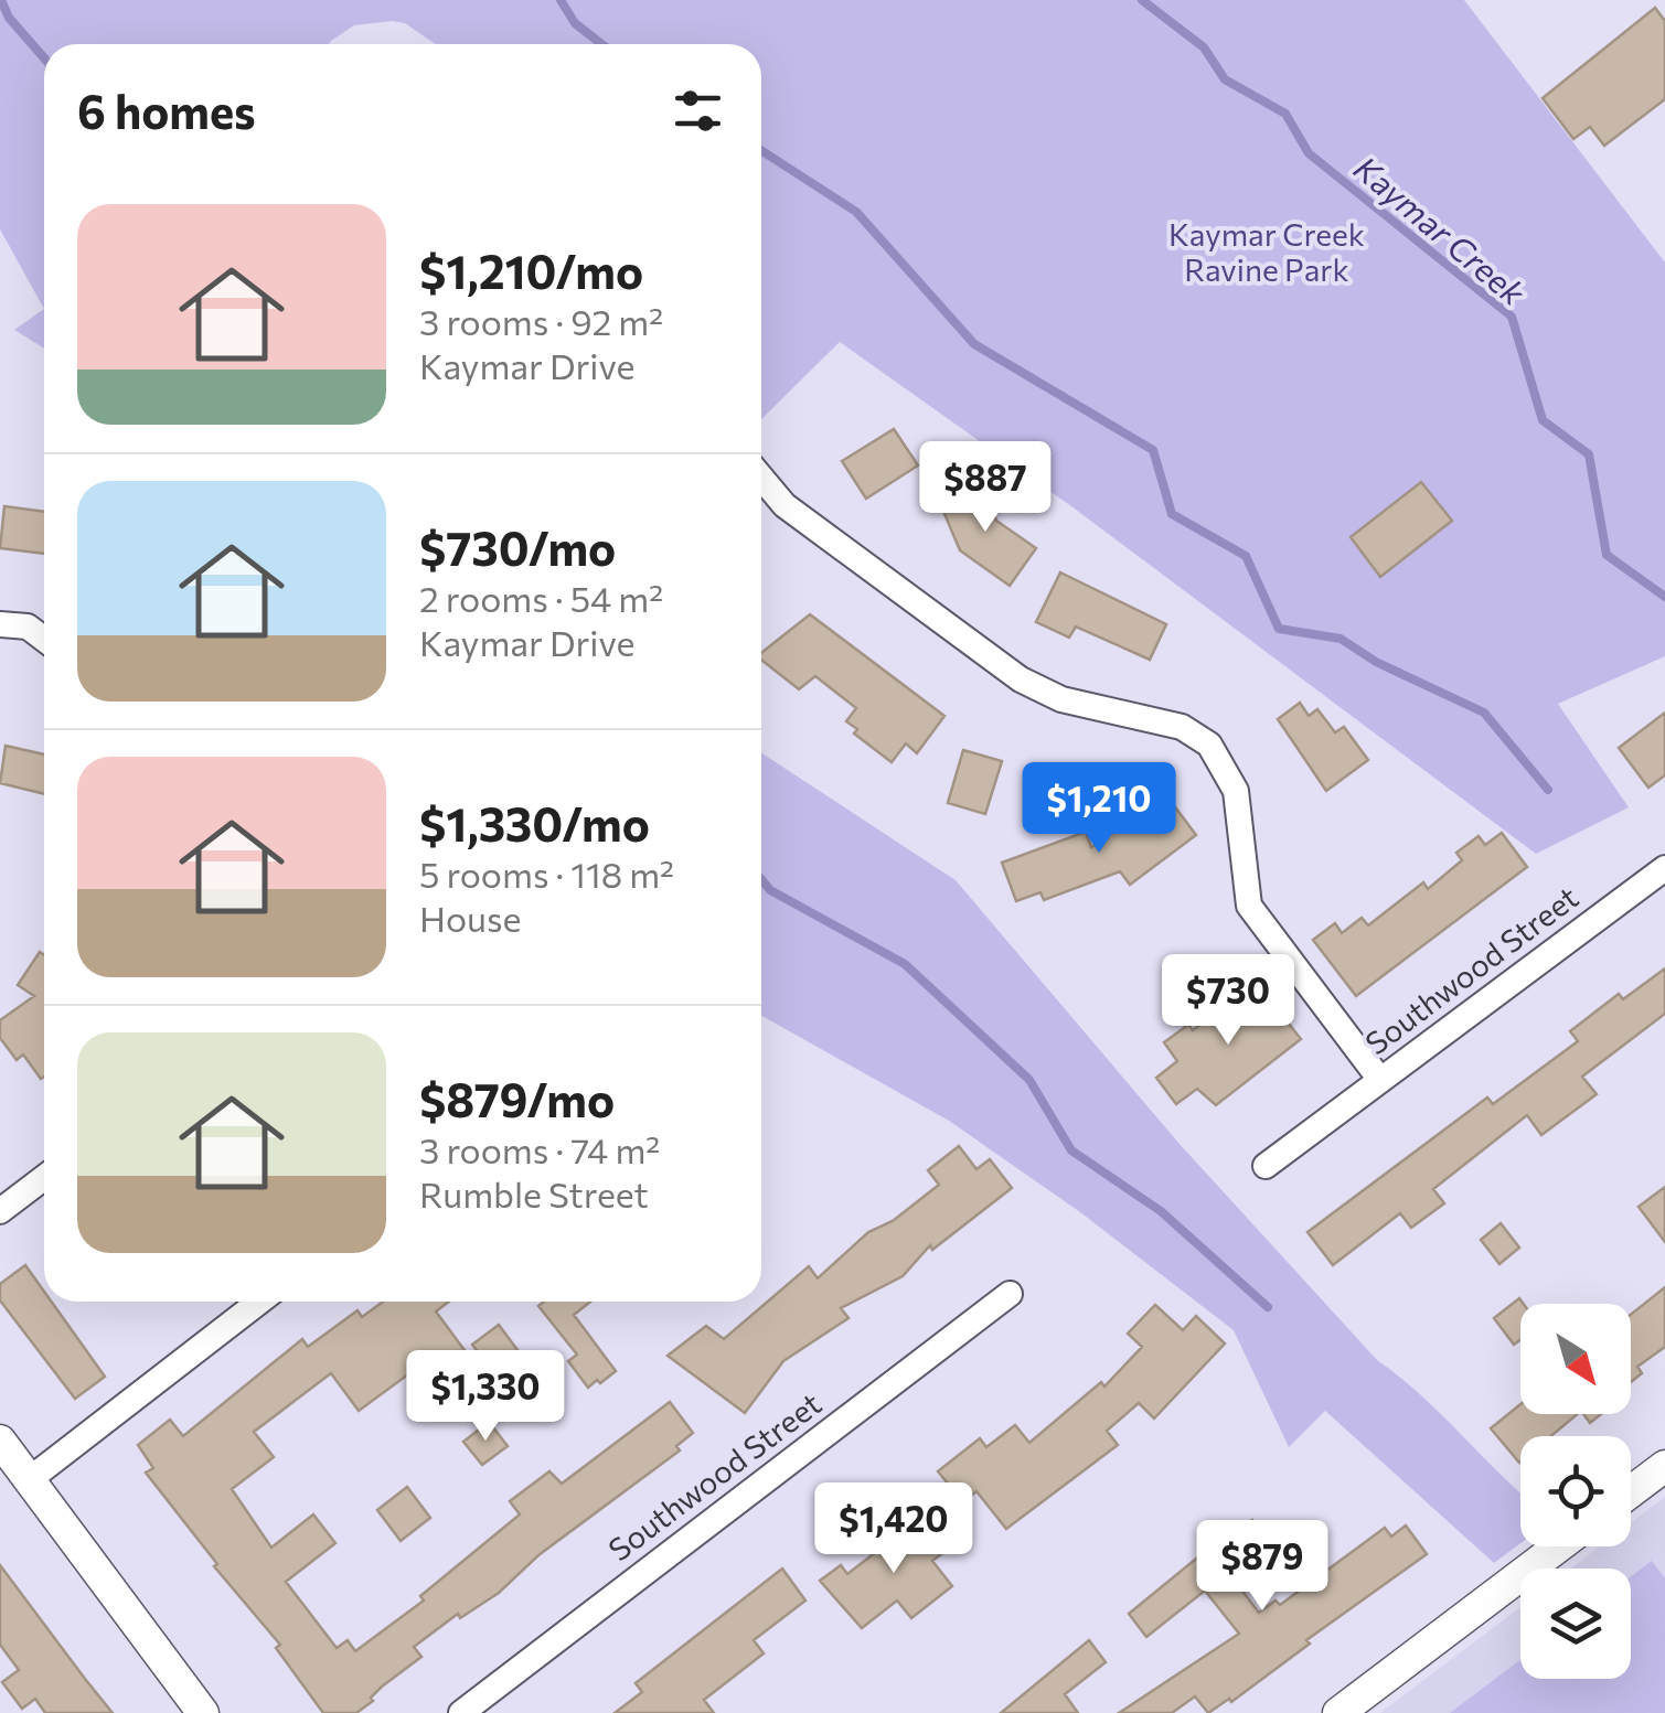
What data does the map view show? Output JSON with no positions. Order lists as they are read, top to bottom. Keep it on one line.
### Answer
{"streets":{"street":["Southwood Street"]},"water":["Kaymar Creek"],"parks":["Kaymar Creek Ravine Park"],"north":"bottom right","page":{"heading":"6 homes","list":[{"name":"$1,210/mo","note":"3 rooms · 92 m² · Kaymar Drive"},{"name":"$730/mo","note":"2 rooms · 54 m² · Kaymar Drive"},{"name":"$1,330/mo","note":"5 rooms · 118 m² · House"},{"name":"$879/mo","note":"3 rooms · 74 m² · Rumble Street"}],"price":["$887","$1,210","$730","$1,330","$1,420","$879"]}}
